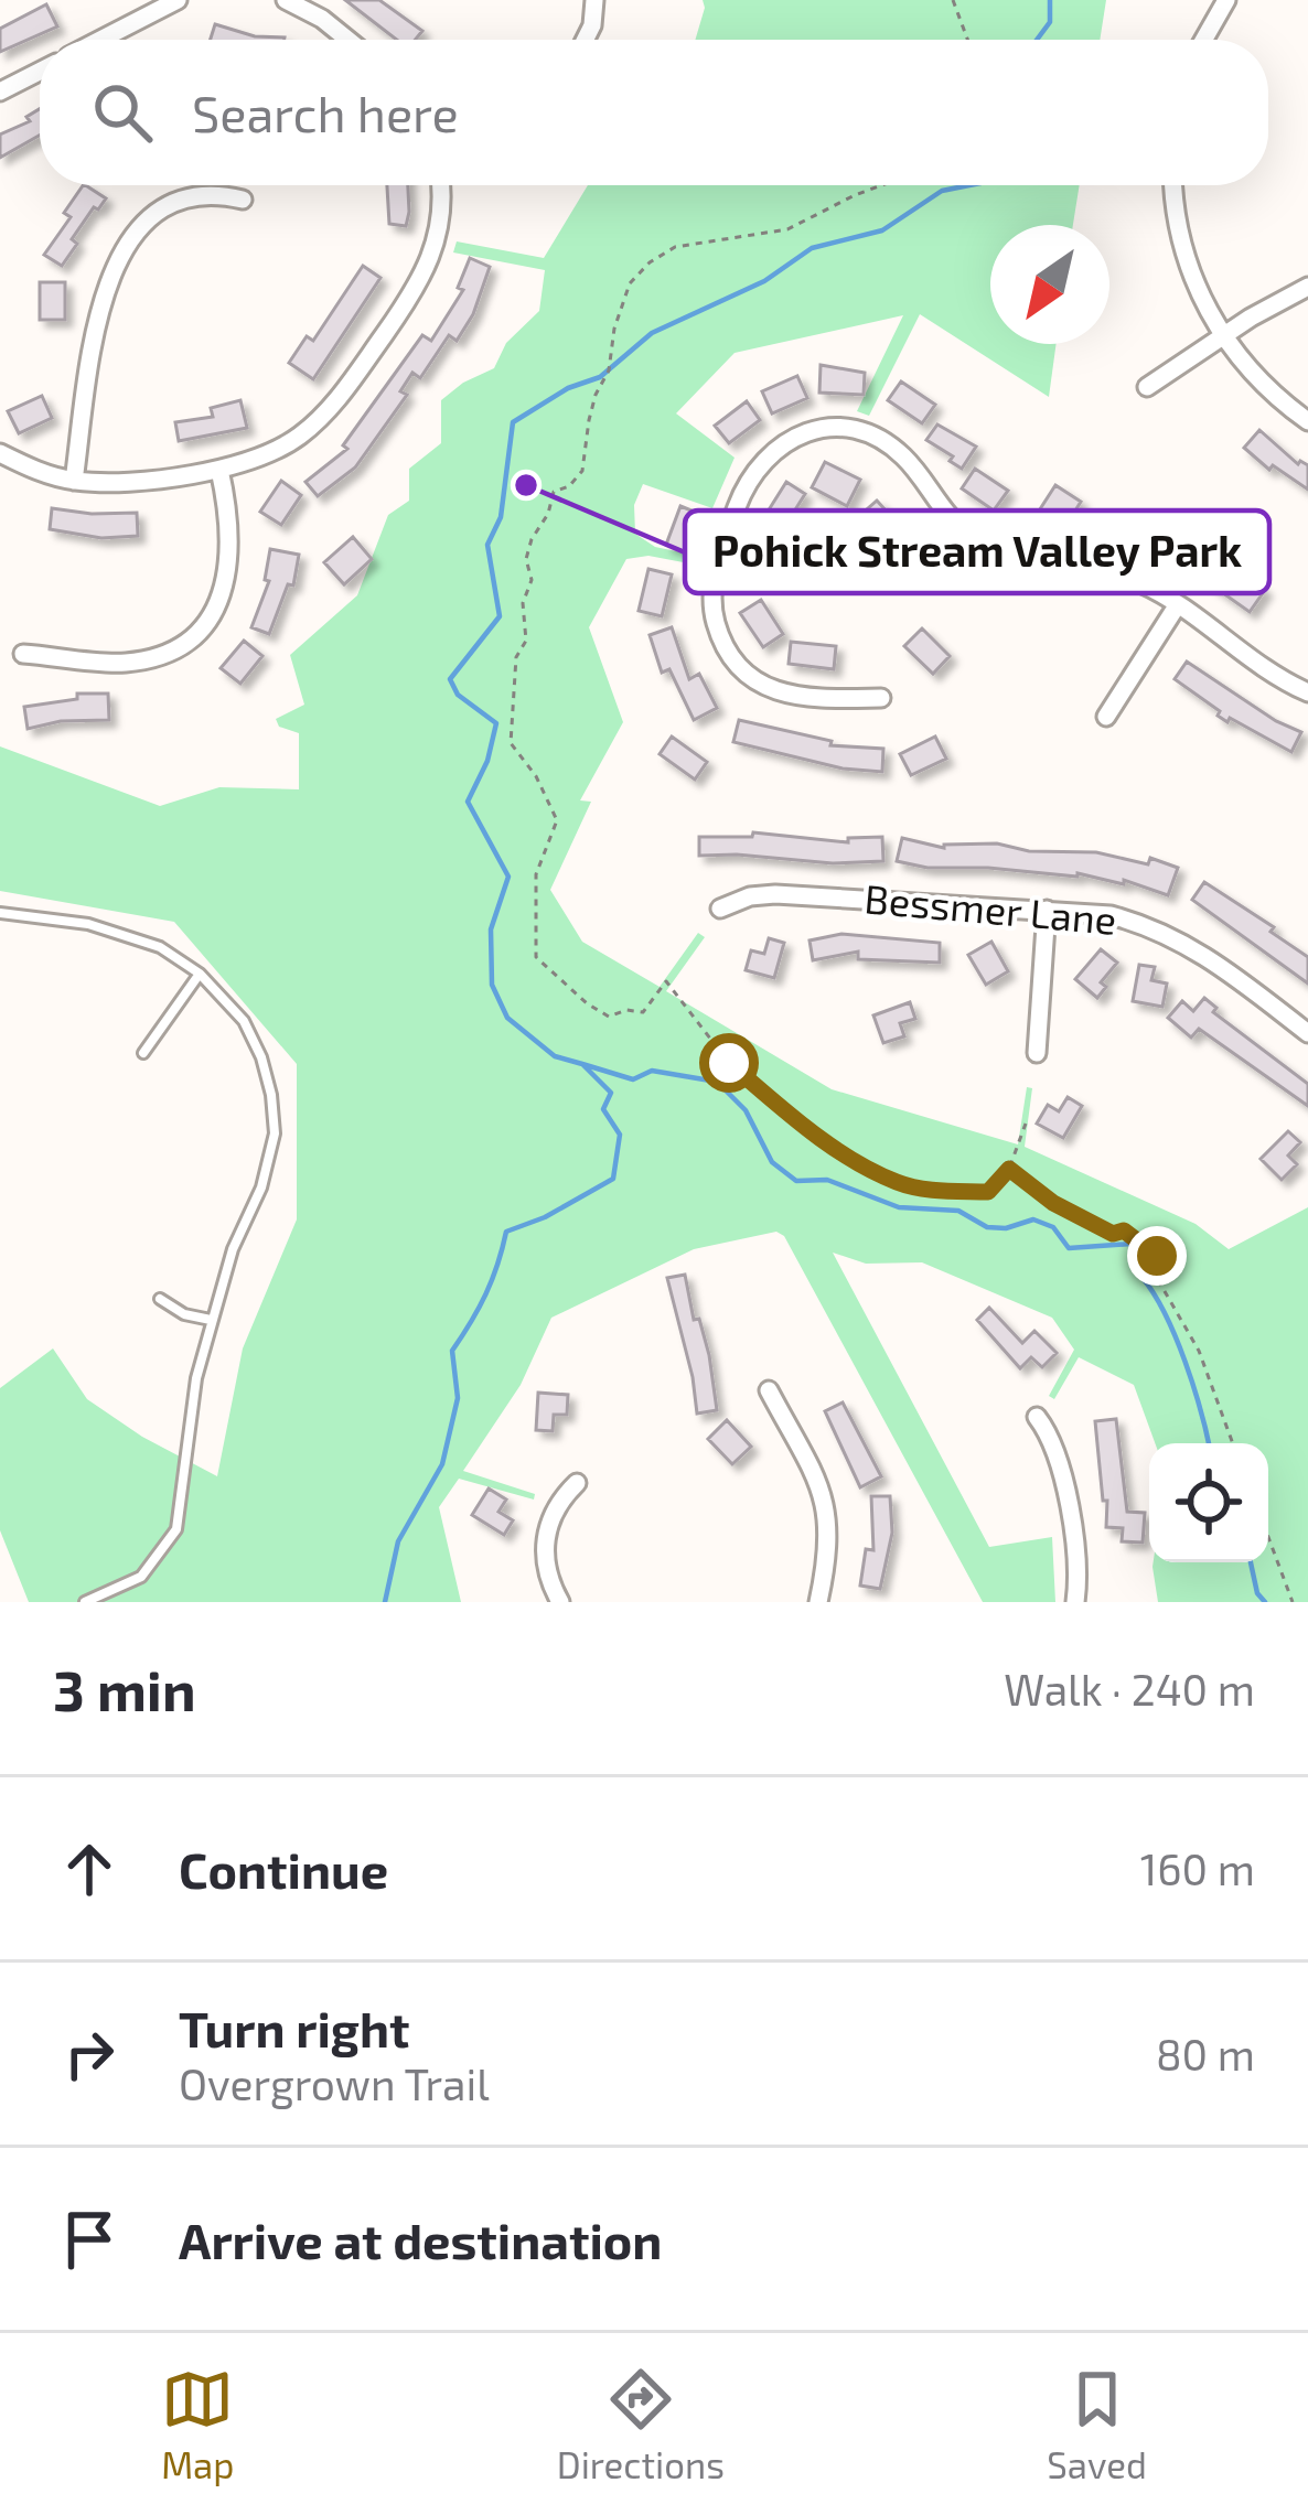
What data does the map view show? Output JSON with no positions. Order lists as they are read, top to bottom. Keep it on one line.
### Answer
{"streets":{"street":["Bessmer Lane"]},"places":["Pohick Stream Valley Park"],"north":"bottom left","page":{"search":"Search here","heading":["3 min","Walk · 240 m"],"list":[["Continue","160 m"],["Turn right","Overgrown Trail","80 m"],"Arrive at destination"],"nav":["Map","Directions","Saved"]}}
